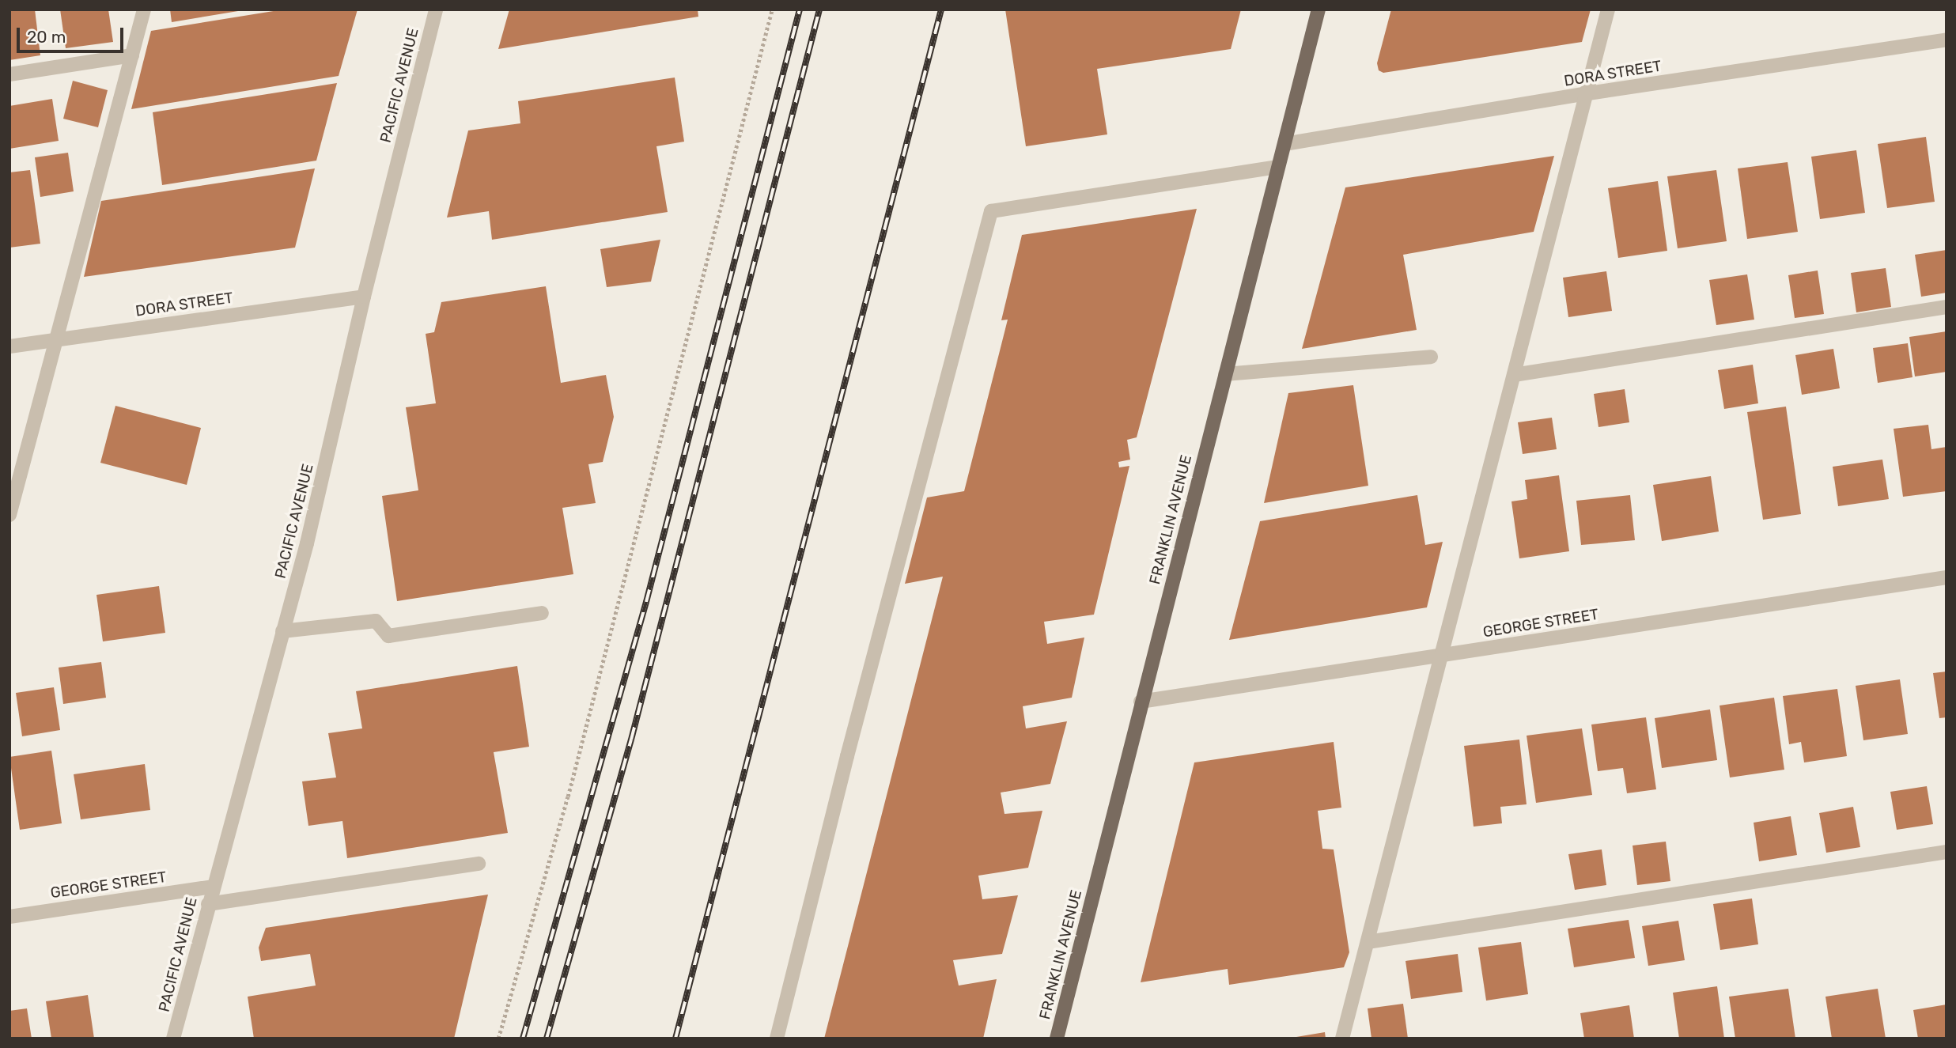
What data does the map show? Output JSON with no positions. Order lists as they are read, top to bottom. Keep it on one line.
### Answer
{"streets":{"main road":["FRANKLIN AVENUE"],"street":["DORA STREET","PACIFIC AVENUE","GEORGE STREET"]},"crossings":[["DORA STREET","PACIFIC AVENUE"],["DORA STREET","FRANKLIN AVENUE"],["PACIFIC AVENUE","GEORGE STREET"],["FRANKLIN AVENUE","GEORGE STREET"]],"scale_bar":"20 m"}
